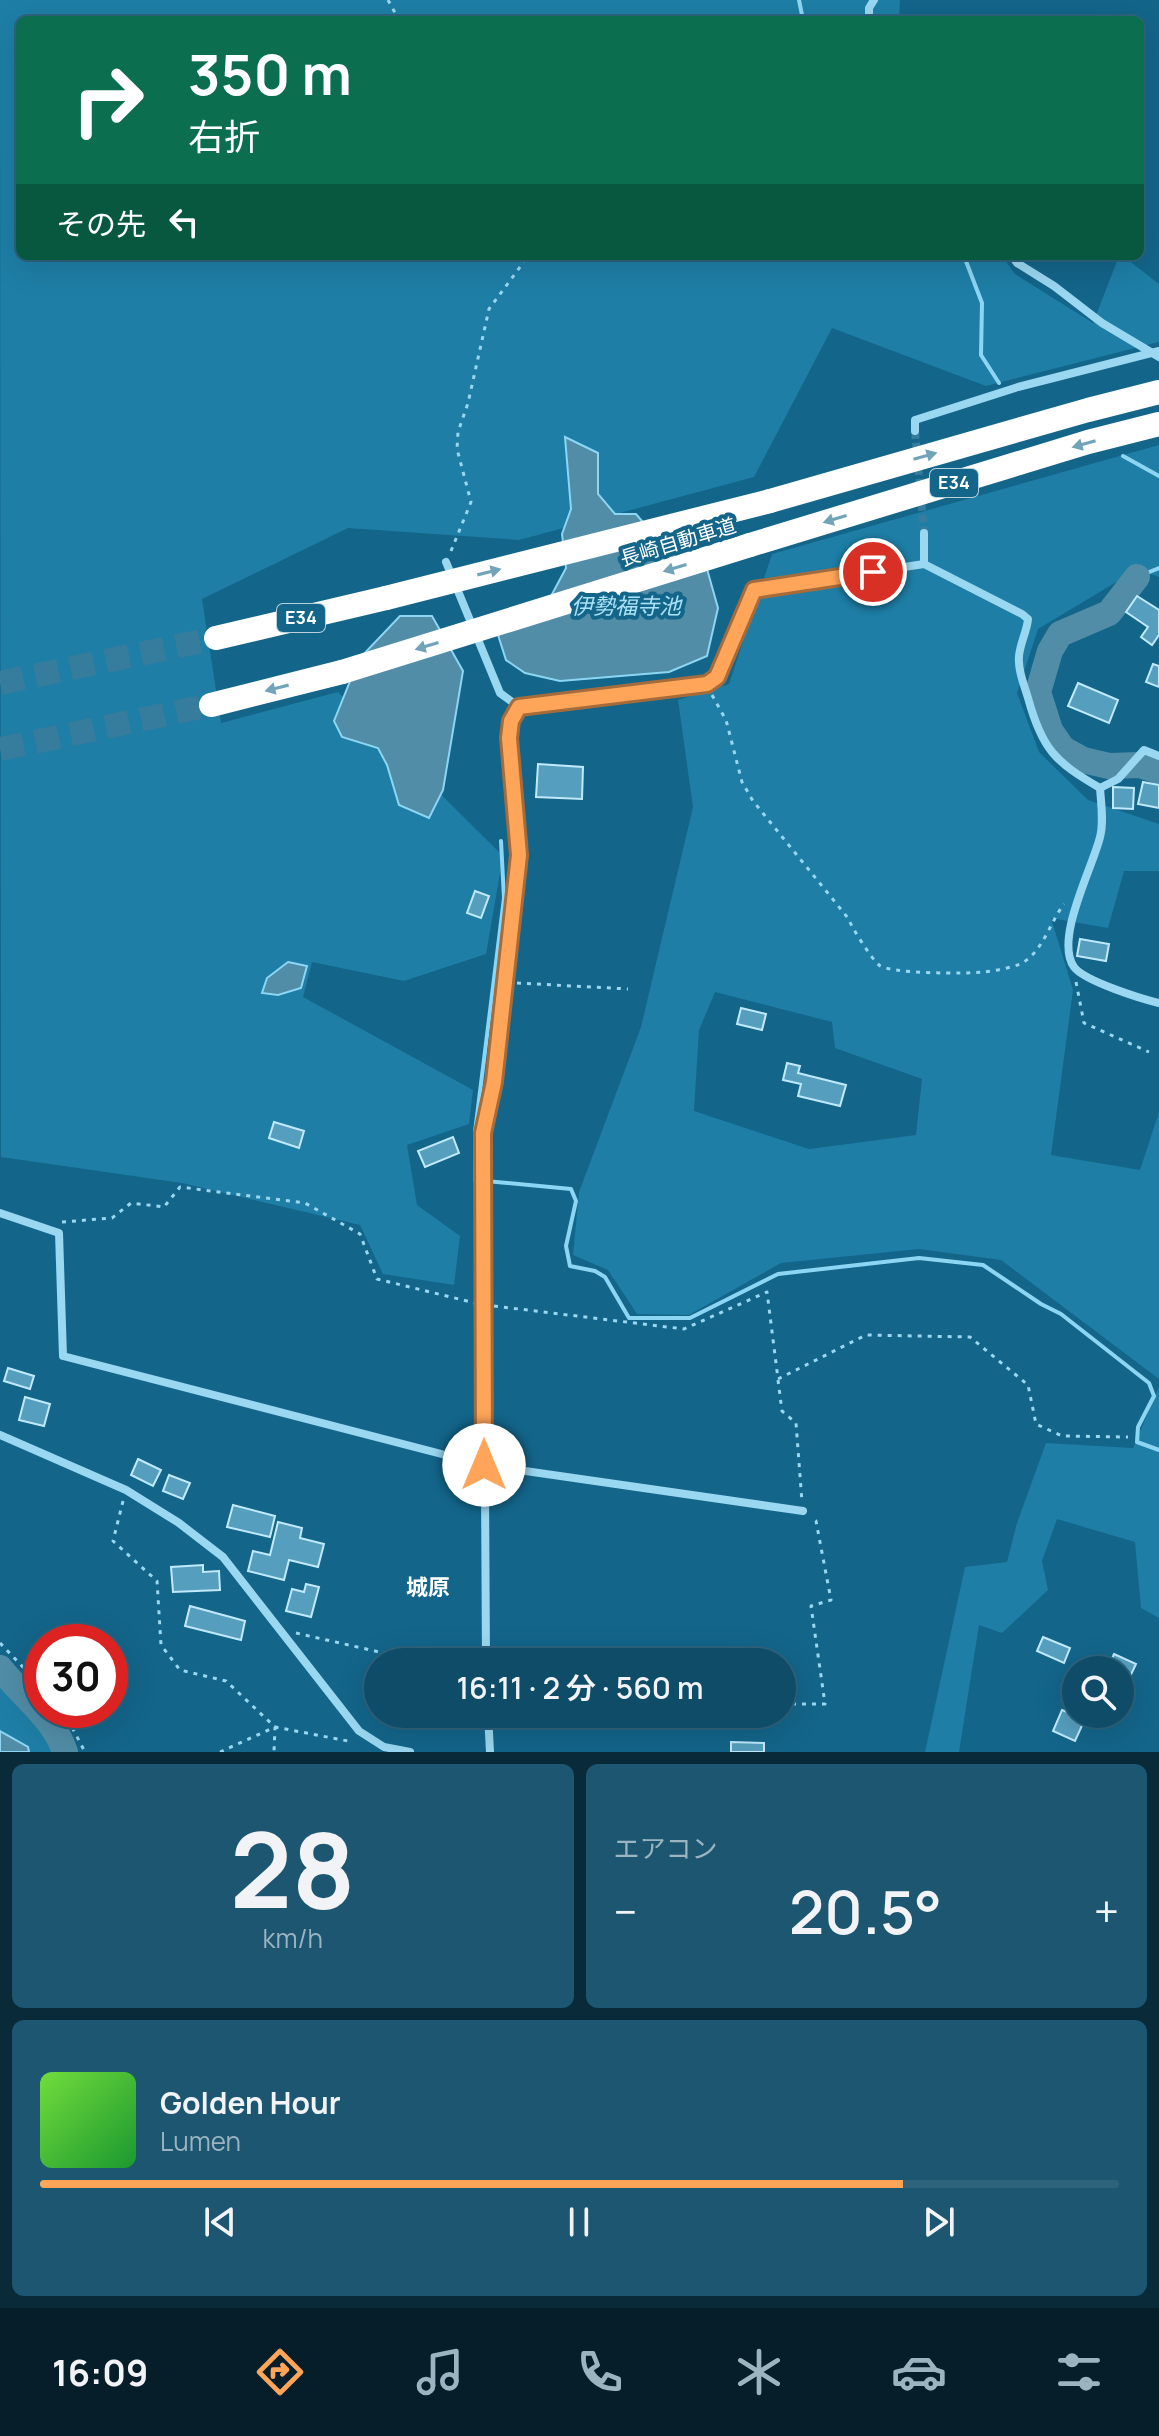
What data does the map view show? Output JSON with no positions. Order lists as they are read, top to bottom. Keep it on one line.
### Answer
{"streets":{"highway":["E34","長崎自動車道"]},"districts":["城原"],"water":["伊勢福寺池"],"page":{"turn":["350 m","右折"],"then":"その先","limit":"30","trip":"16:11 · 2 分 · 560 m","tile":[["28","km/h"],"エアコン"],"heat":["−","20.5°","+"],"song":["Golden Hour","Lumen"],"tabs":"16:09"}}
